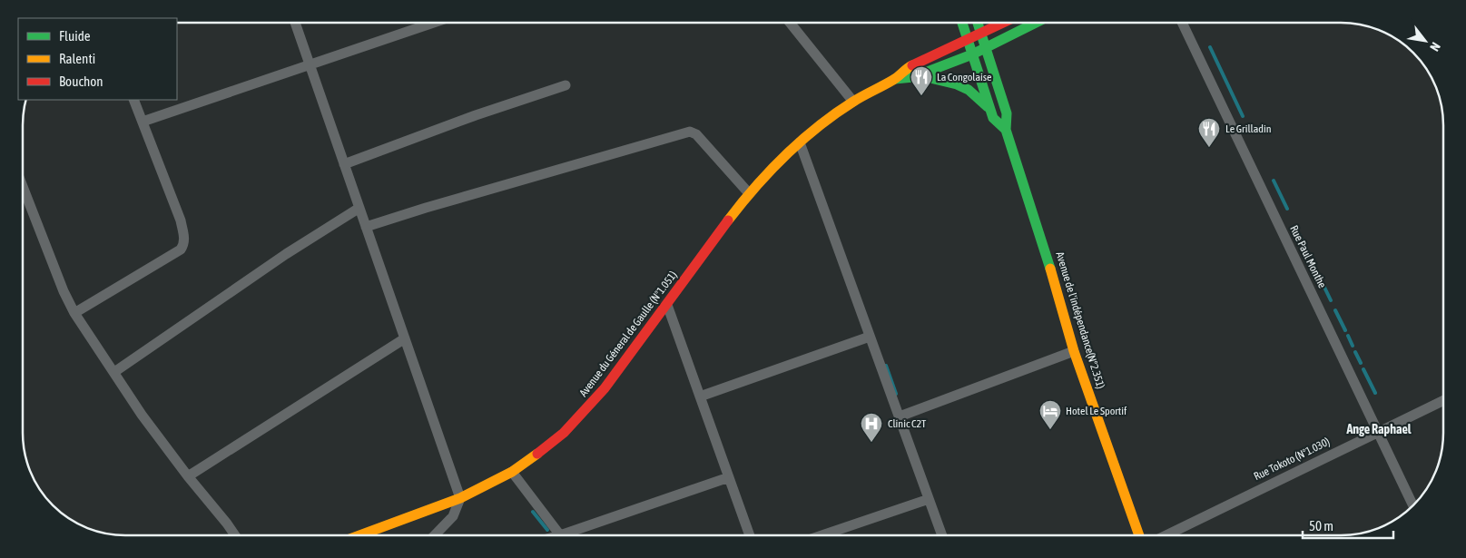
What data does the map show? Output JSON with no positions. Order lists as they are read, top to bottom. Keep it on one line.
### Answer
{"streets":{"main road":["Avenue de l'indépendance(N°2.351)","Avenue du Géneral de Gaulle (N°1.051)"],"street":["Rue Paul Monthe","Rue Tokoto (N°1.030)"]},"crossings":[["Rue Paul Monthe","Rue Tokoto (N°1.030)"],["Avenue de l'indépendance(N°2.351)","Avenue du Géneral de Gaulle (N°1.051)"]],"districts":["Ange Raphael"],"places":{"restaurant":["La Congolaise","Le Grilladin"],"hotel":["Hotel Le Sportif"],"hospital":["Clinic C2T"]},"legend":["Fluide","Ralenti","Bouchon"],"scale_bar":"50 m","north":"bottom right"}
